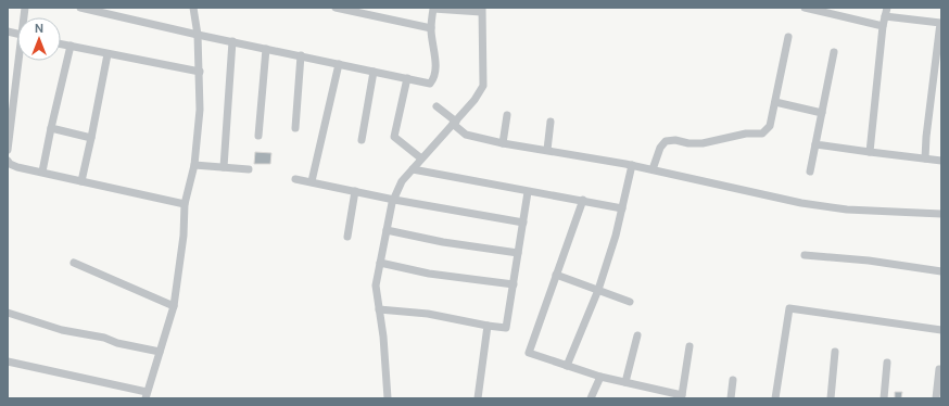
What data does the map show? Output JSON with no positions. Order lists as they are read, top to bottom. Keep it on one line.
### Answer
{"north":"top"}
